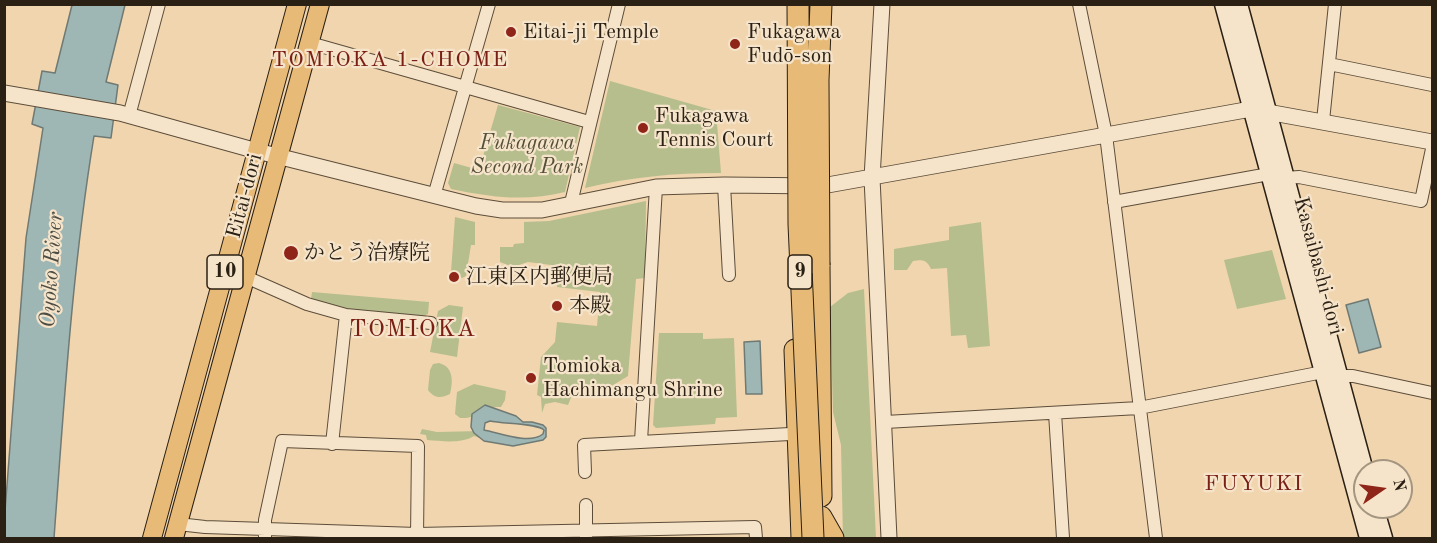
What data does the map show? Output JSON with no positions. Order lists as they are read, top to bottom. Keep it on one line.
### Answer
{"streets":{"highway":["9"],"main road":["Eitai-dori","Kasaibashi-dori","10"]},"districts":["TOMIOKA 1-CHOME","TOMIOKA","FUYUKI"],"water":["Oyoko River"],"parks":["Fukagawa Second Park"],"places":["Eitai-ji Temple","Fukagawa Fudō-son","Fukagawa Tennis Court","かとう治療院","江東区内郵便局","本殿","Tomioka Hachimangu Shrine"],"north":"right"}
